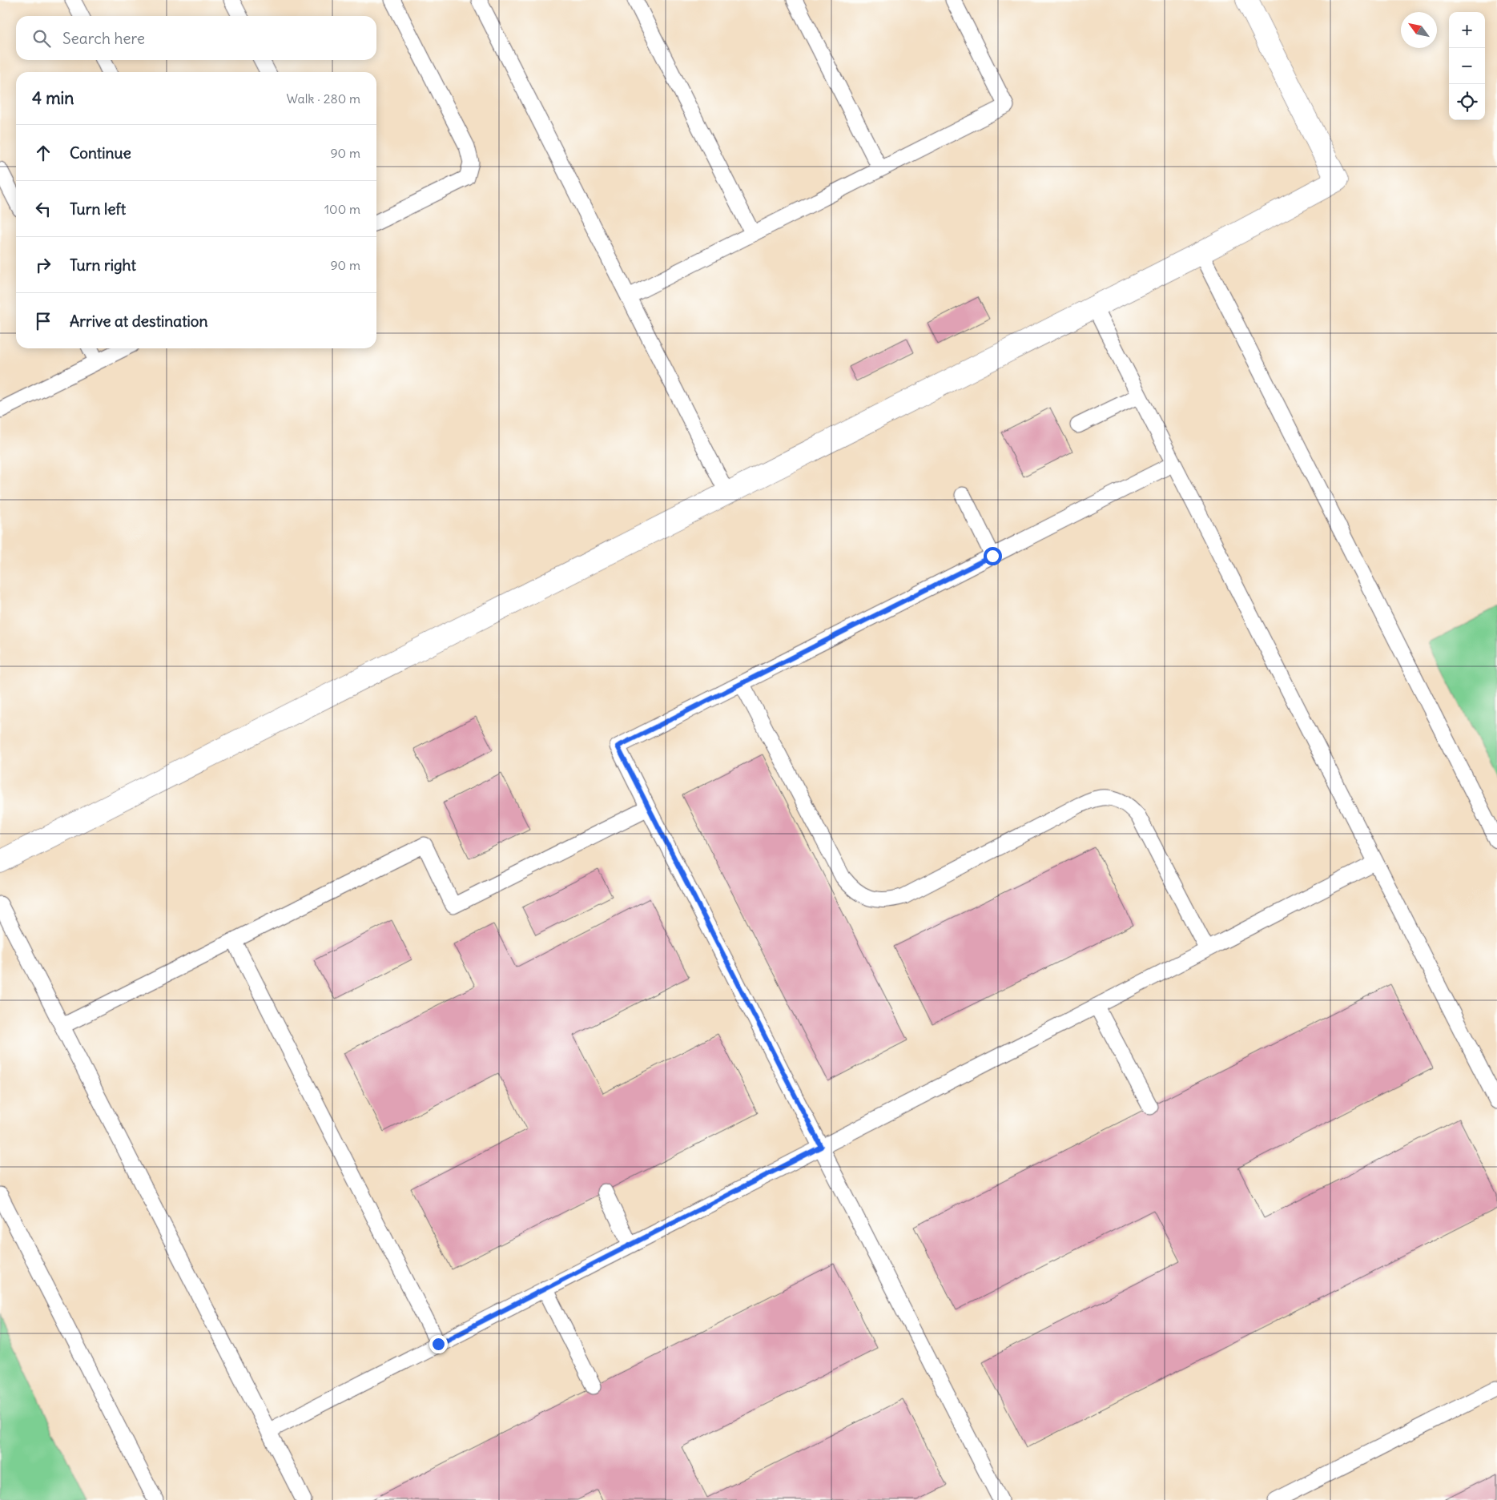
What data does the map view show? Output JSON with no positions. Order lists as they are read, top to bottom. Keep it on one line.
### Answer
{"north":"top left","page":{"map_buttons":["+","−"],"search":"Search here","heading":["4 min","Walk · 280 m"],"list":[["Continue","90 m"],["Turn left","100 m"],["Turn right","90 m"],"Arrive at destination"]}}
